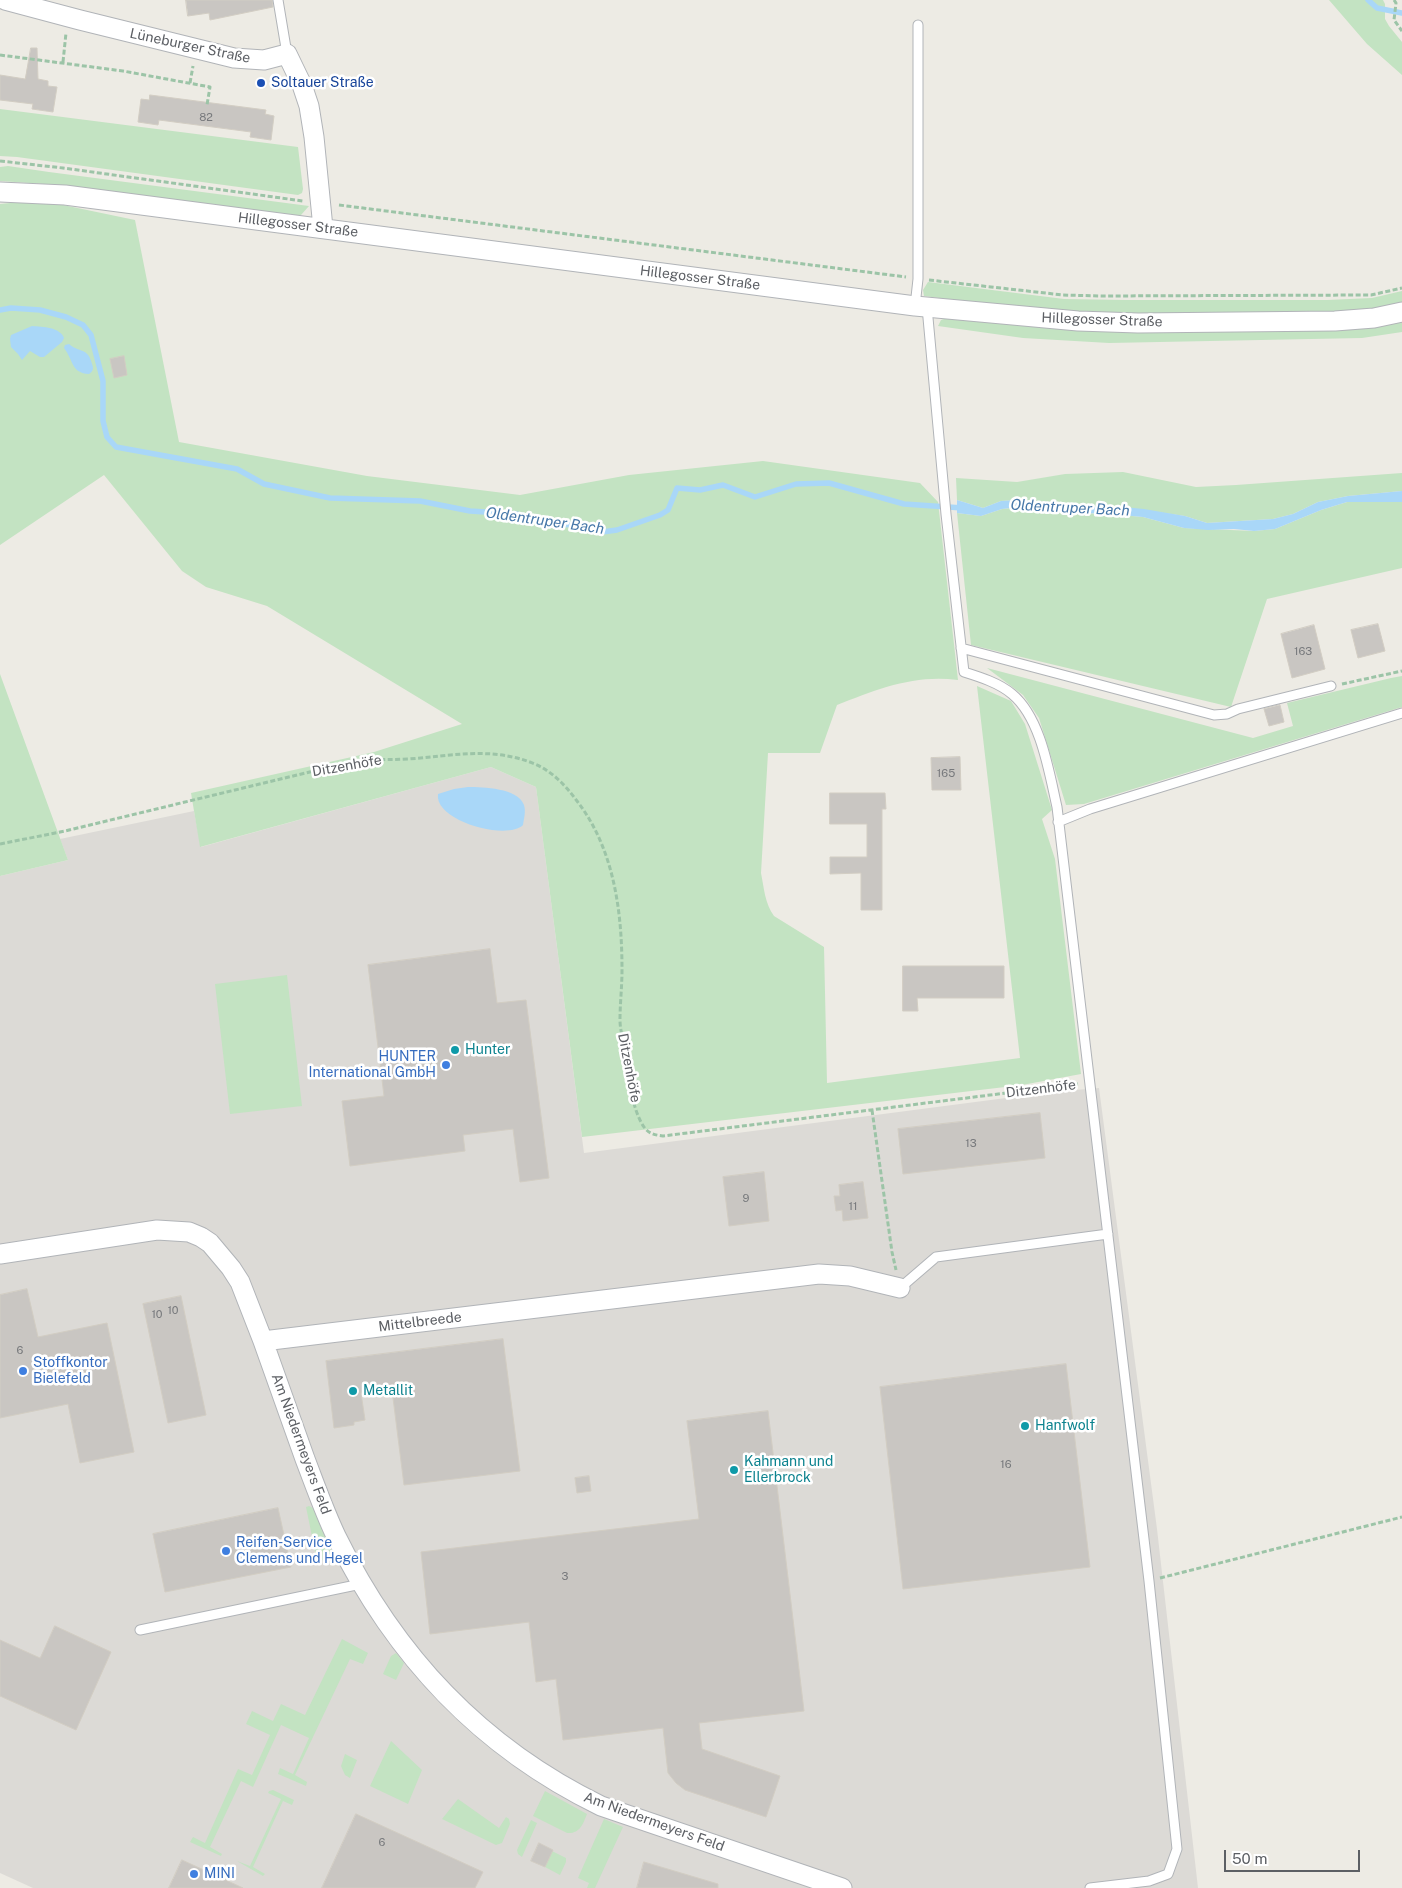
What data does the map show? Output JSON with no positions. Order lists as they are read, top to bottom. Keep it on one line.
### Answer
{"streets":{"street":["Lüneburger Straße","Hillegosser Straße","Mittelbreede","Am Niedermeyers Feld"],"lane":["Ditzenhöfe"]},"crossings":[["Mittelbreede","Am Niedermeyers Feld"]],"water":["Oldentruper Bach"],"places":["Soltauer Straße","Hunter","HUNTER International GmbH","Stoffkontor Bielefeld","Metallit","Hanfwolf","Kahmann und Ellerbrock","Reifen-Service Clemens und Hegel","MINI"],"house_numbers":["82","163","165","13","9","11","10","10","6","16","3","6"],"scale_bar":"50 m"}
